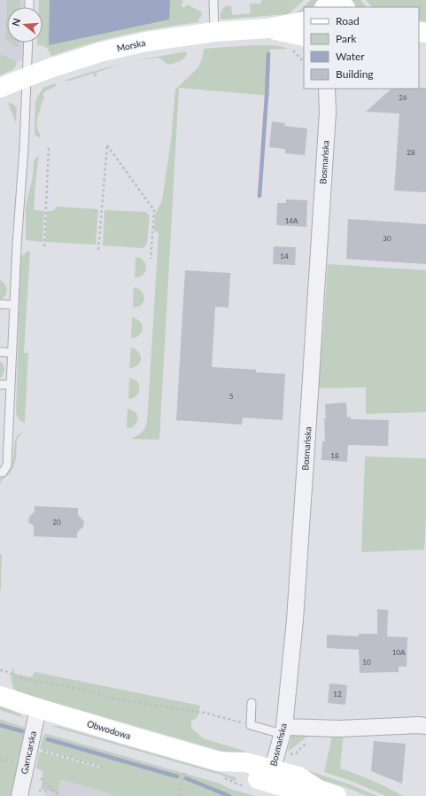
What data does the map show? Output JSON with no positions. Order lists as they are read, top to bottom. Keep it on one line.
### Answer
{"streets":{"main road":["Morska","Obwodowa"],"street":["Bosmańska","Garncarska"]},"crossings":[["Bosmańska","Obwodowa"],["Obwodowa","Garncarska"]],"house_numbers":["26","28","14A","30","14","5","18","20","10A","10","12"],"legend":["Road","Park","Water","Building"],"north":"left"}
